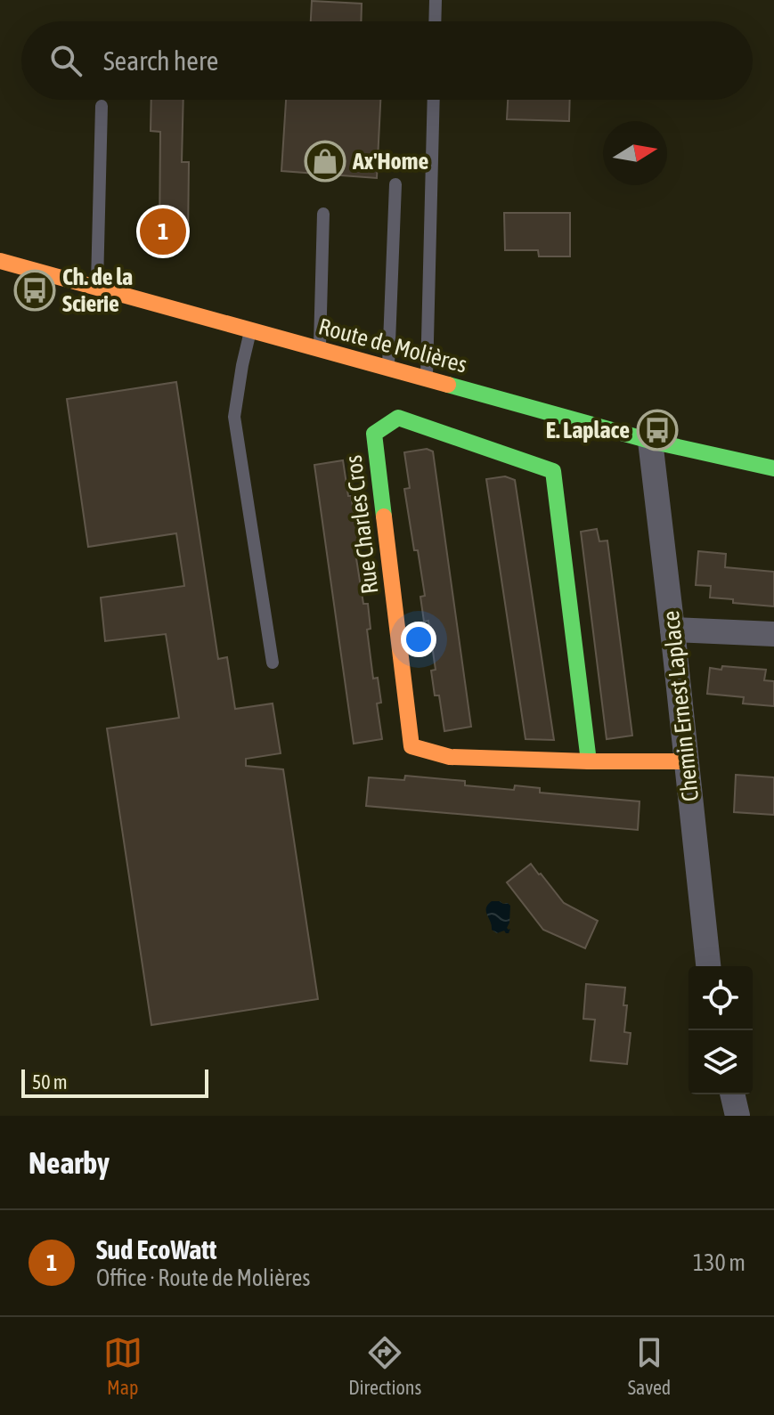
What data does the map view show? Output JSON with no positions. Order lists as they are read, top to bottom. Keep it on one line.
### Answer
{"streets":{"street":["Route de Molières","Rue Charles Cros","Chemin Ernest Laplace"]},"crossings":[["Route de Molières","Chemin Ernest Laplace"],["Rue Charles Cros","Chemin Ernest Laplace"]],"places":{"shop":["Ax'Home"],"bus stop":["Ch. de la Scierie","E. Laplace"]},"scale_bar":"50 m","north":"right","page":{"search":"Search here","pins":"1","scale":"50 m","heading":"Nearby","list":[{"mark":"1","name":"Sud EcoWatt","note":"Office · Route de Molières","value":"130 m"}],"nav":["Map","Directions","Saved"]}}
